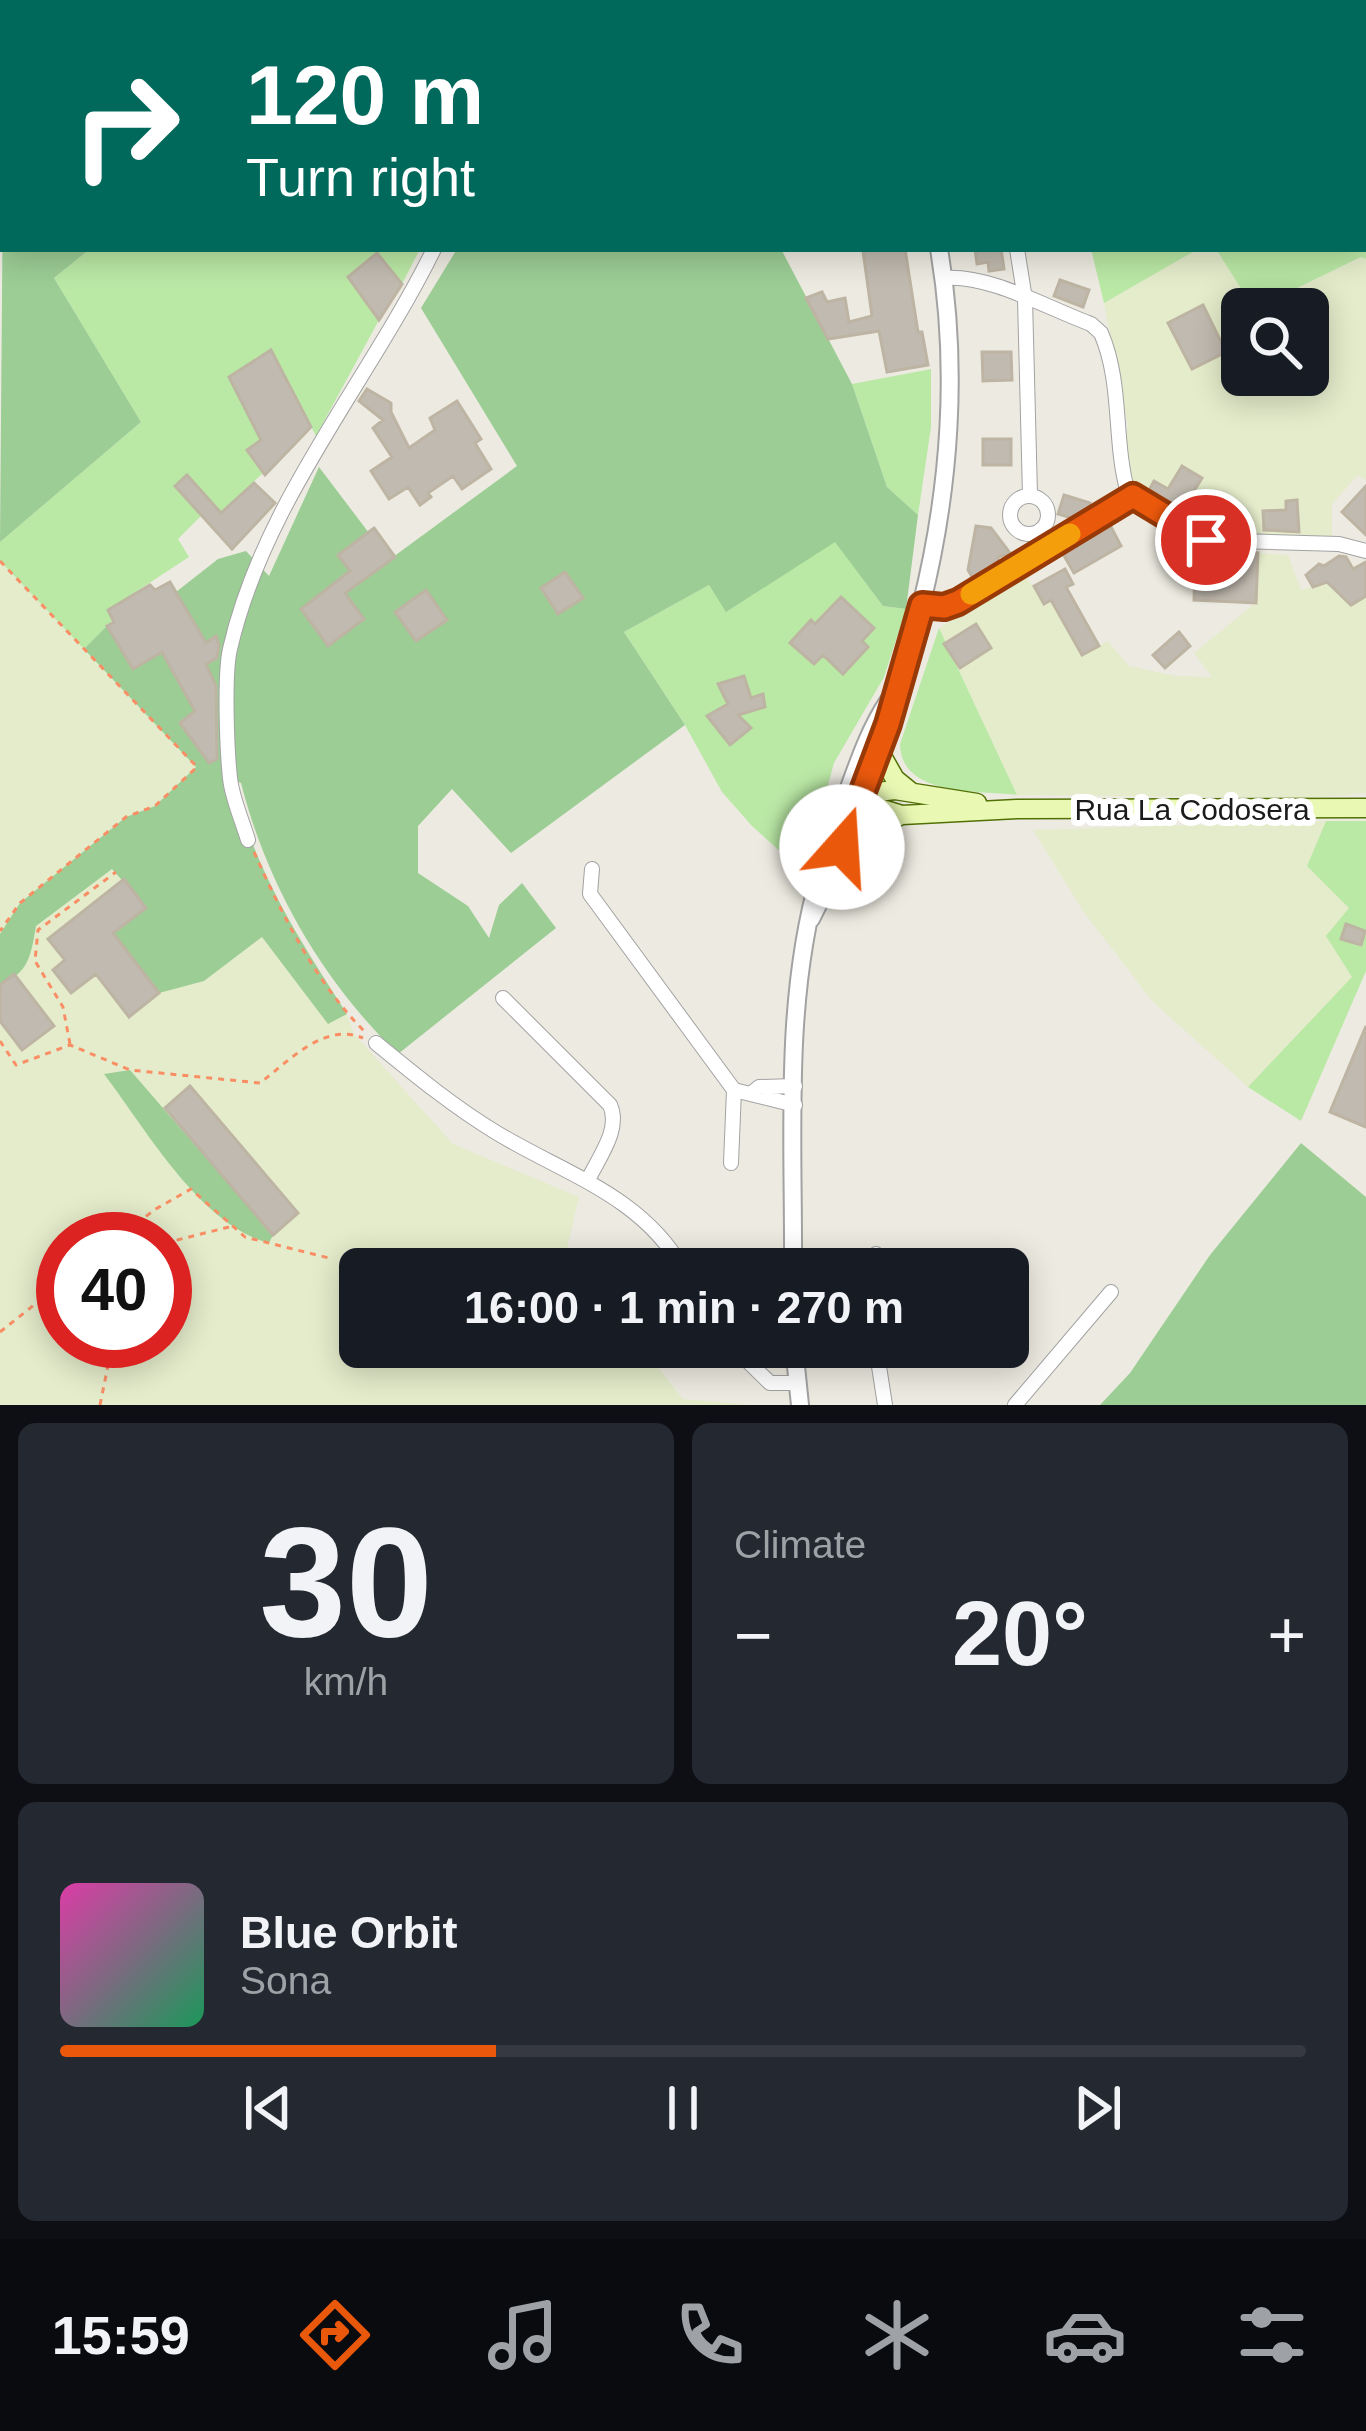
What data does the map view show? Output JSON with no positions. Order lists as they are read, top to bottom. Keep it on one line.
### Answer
{"streets":{"main road":["Rua La Codosera"]},"page":{"turn":["120 m","Turn right"],"limit":"40","trip":"16:00 · 1 min · 270 m","tile":[["30","km/h"],"Climate"],"heat":["−","20°","+"],"song":["Blue Orbit","Sona"],"tabs":"15:59"}}
